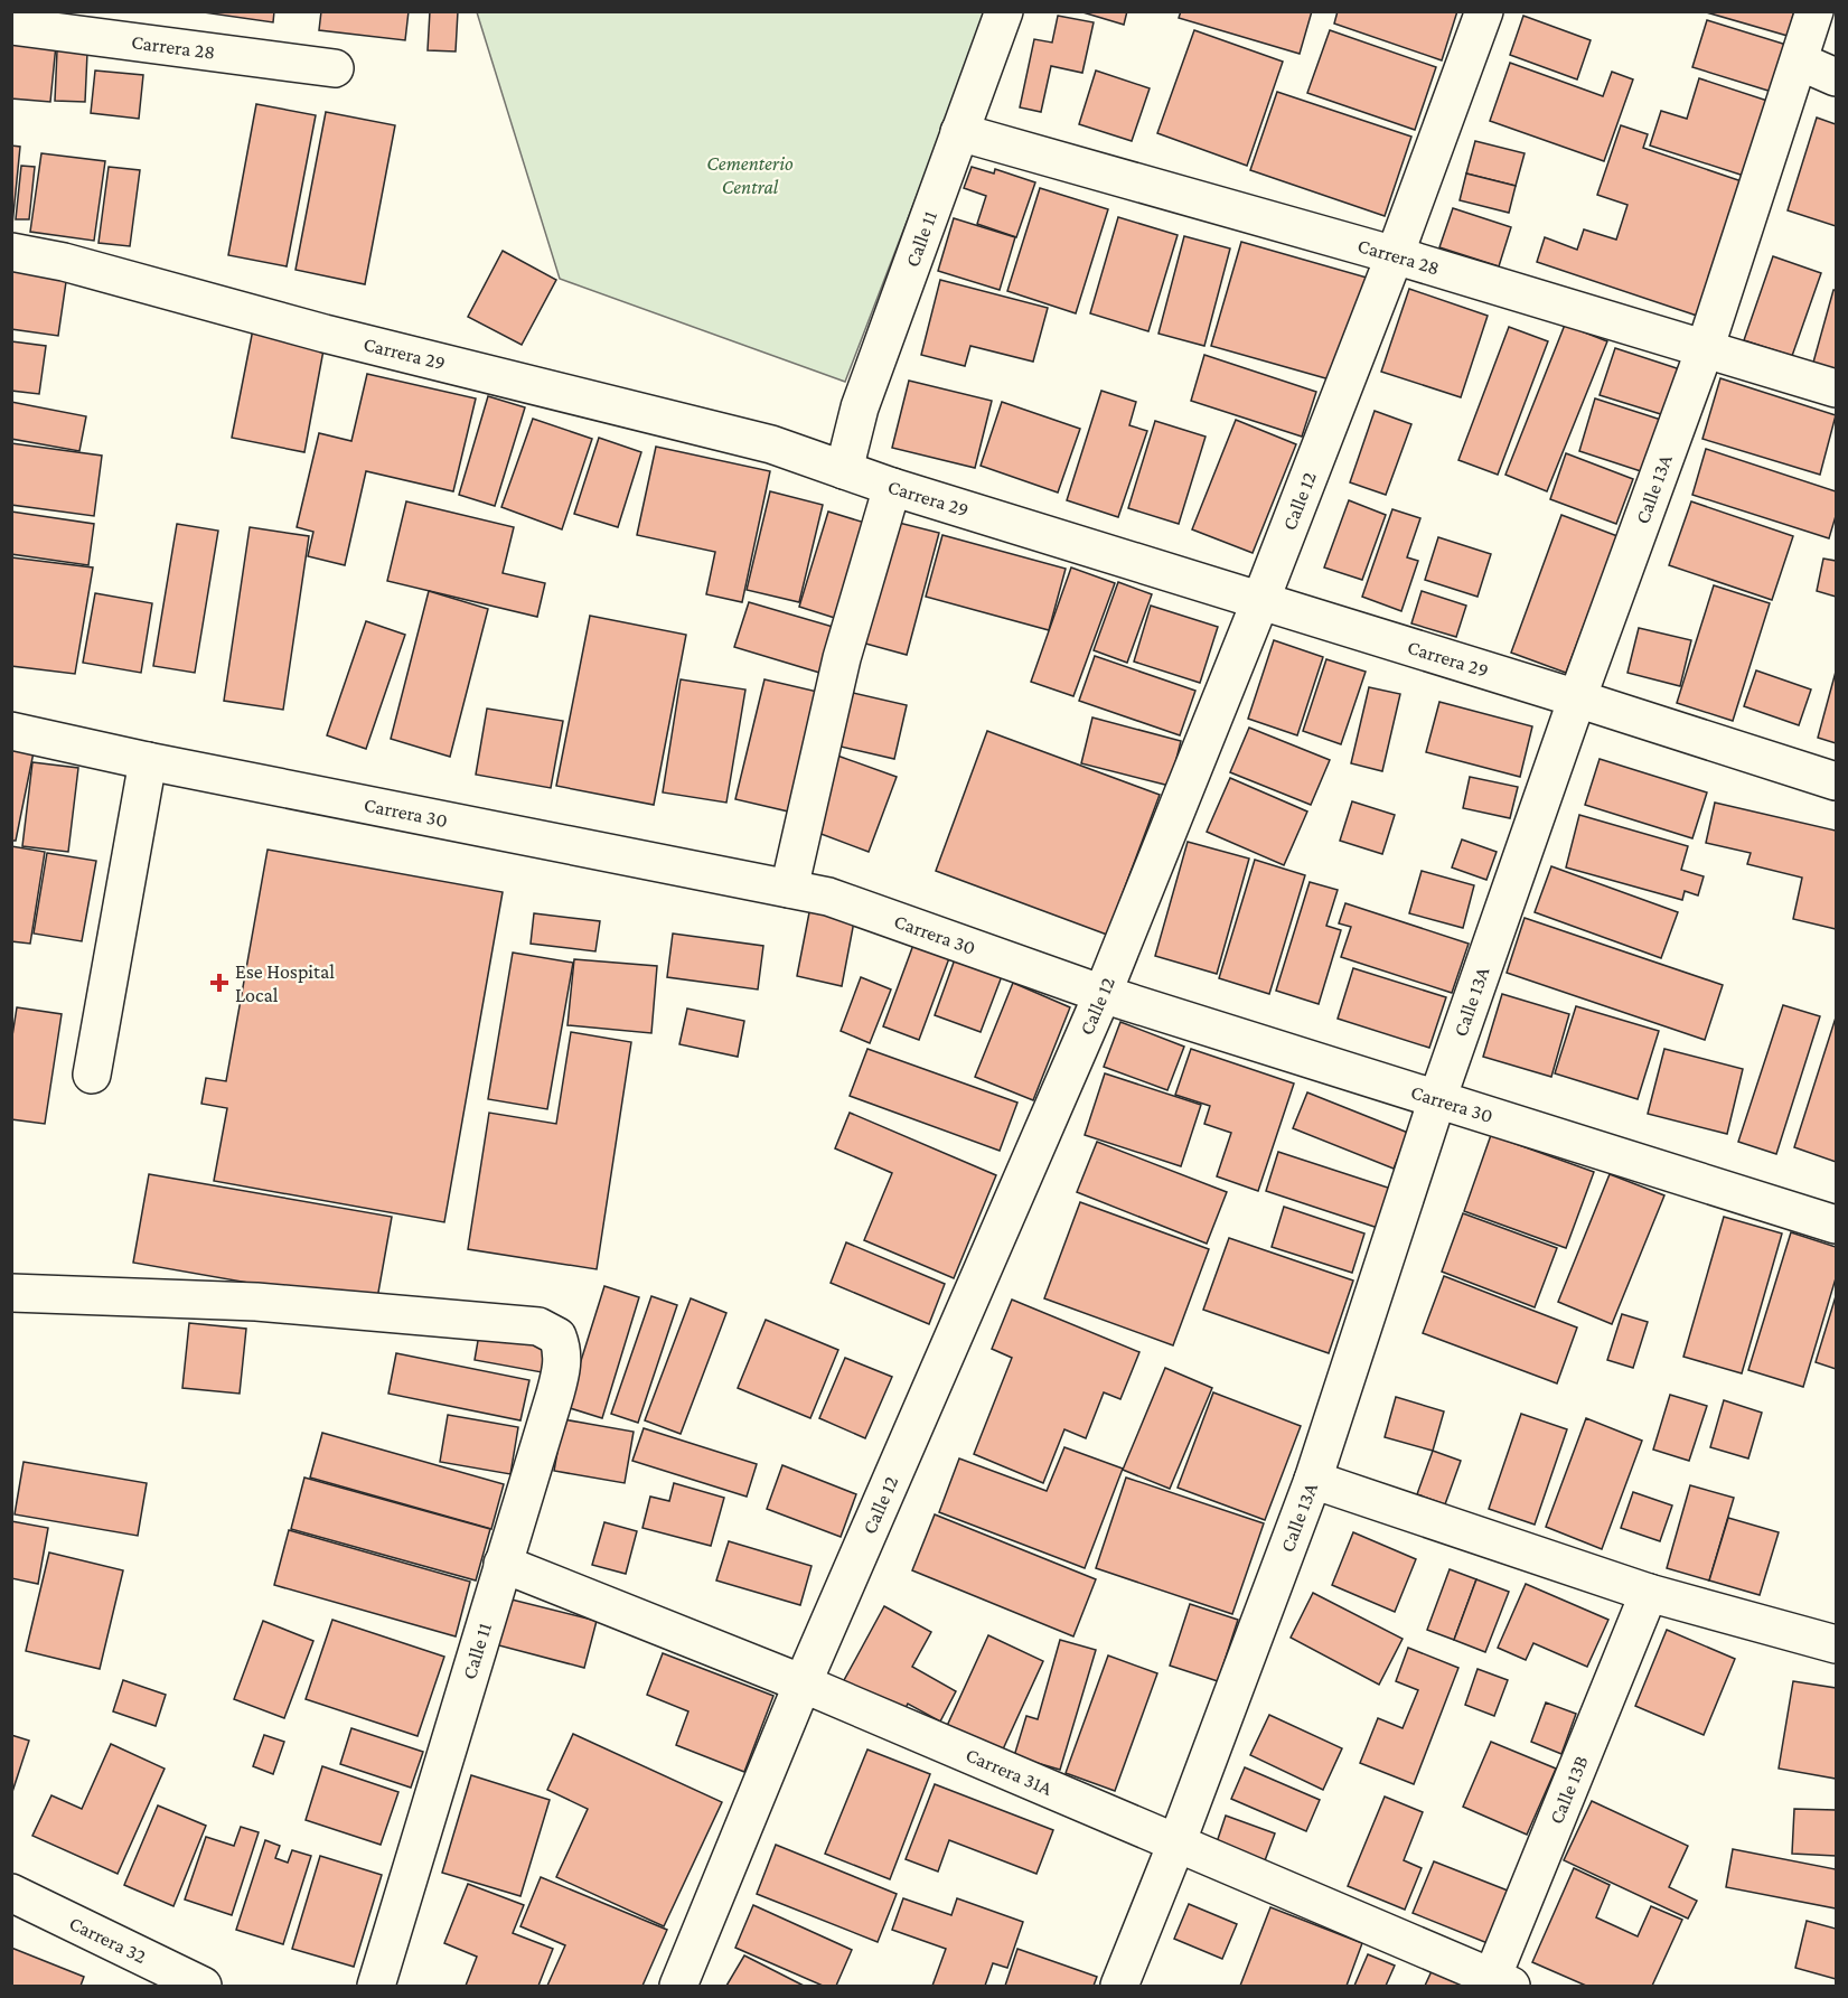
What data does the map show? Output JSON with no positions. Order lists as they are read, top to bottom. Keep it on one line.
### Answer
{"streets":{"street":["Carrera 28","Calle 11","Carrera 29","Calle 13A","Calle 12","Carrera 30","Carrera 31A","Calle 13B","Carrera 32"]},"crossings":[["Carrera 28","Calle 11"],["Carrera 28","Calle 13A"],["Carrera 28","Calle 12"],["Calle 11","Carrera 29"],["Calle 11","Carrera 31A"],["Carrera 29","Calle 13A"],["Carrera 29","Calle 12"],["Calle 13A","Carrera 30"],["Calle 13A","Carrera 31A"],["Calle 12","Carrera 30"],["Calle 12","Carrera 31A"],["Carrera 31A","Calle 13B"]],"parks":["Cementerio Central"],"places":{"health":["Ese Hospital Local"]}}
